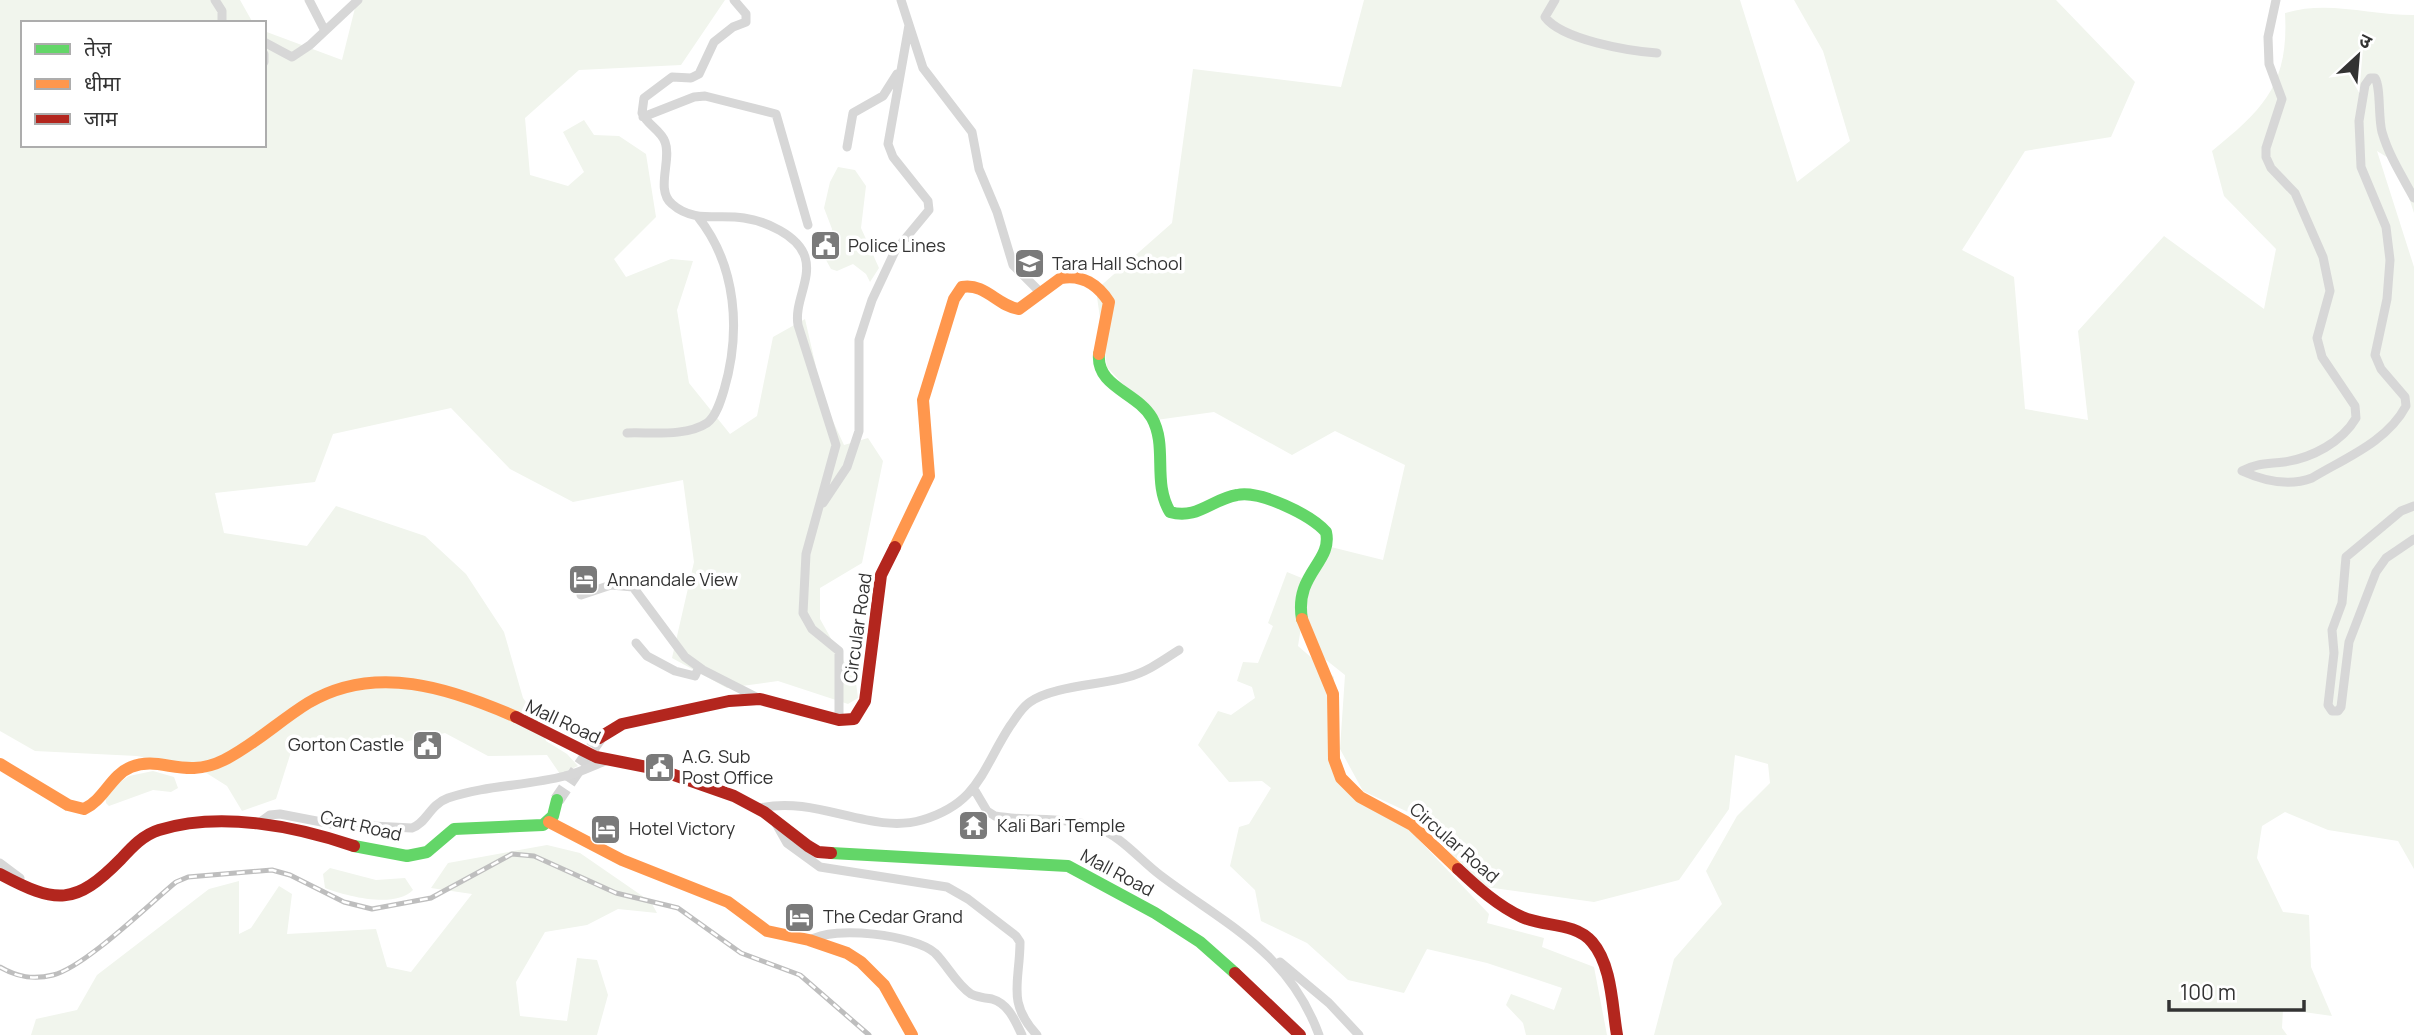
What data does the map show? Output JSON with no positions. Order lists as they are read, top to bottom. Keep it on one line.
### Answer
{"streets":{"main road":["Circular Road","Mall Road","Cart Road"]},"places":{"public building":["Police Lines","Gorton Castle","A.G. Sub Post Office"],"school or university":["Tara Hall School"],"hotel":["Annandale View","Hotel Victory","The Cedar Grand"],"temple":["Kali Bari Temple"]},"legend":["तेज़","धीमा","जाम"],"scale_bar":"100 m","north":"top right"}
